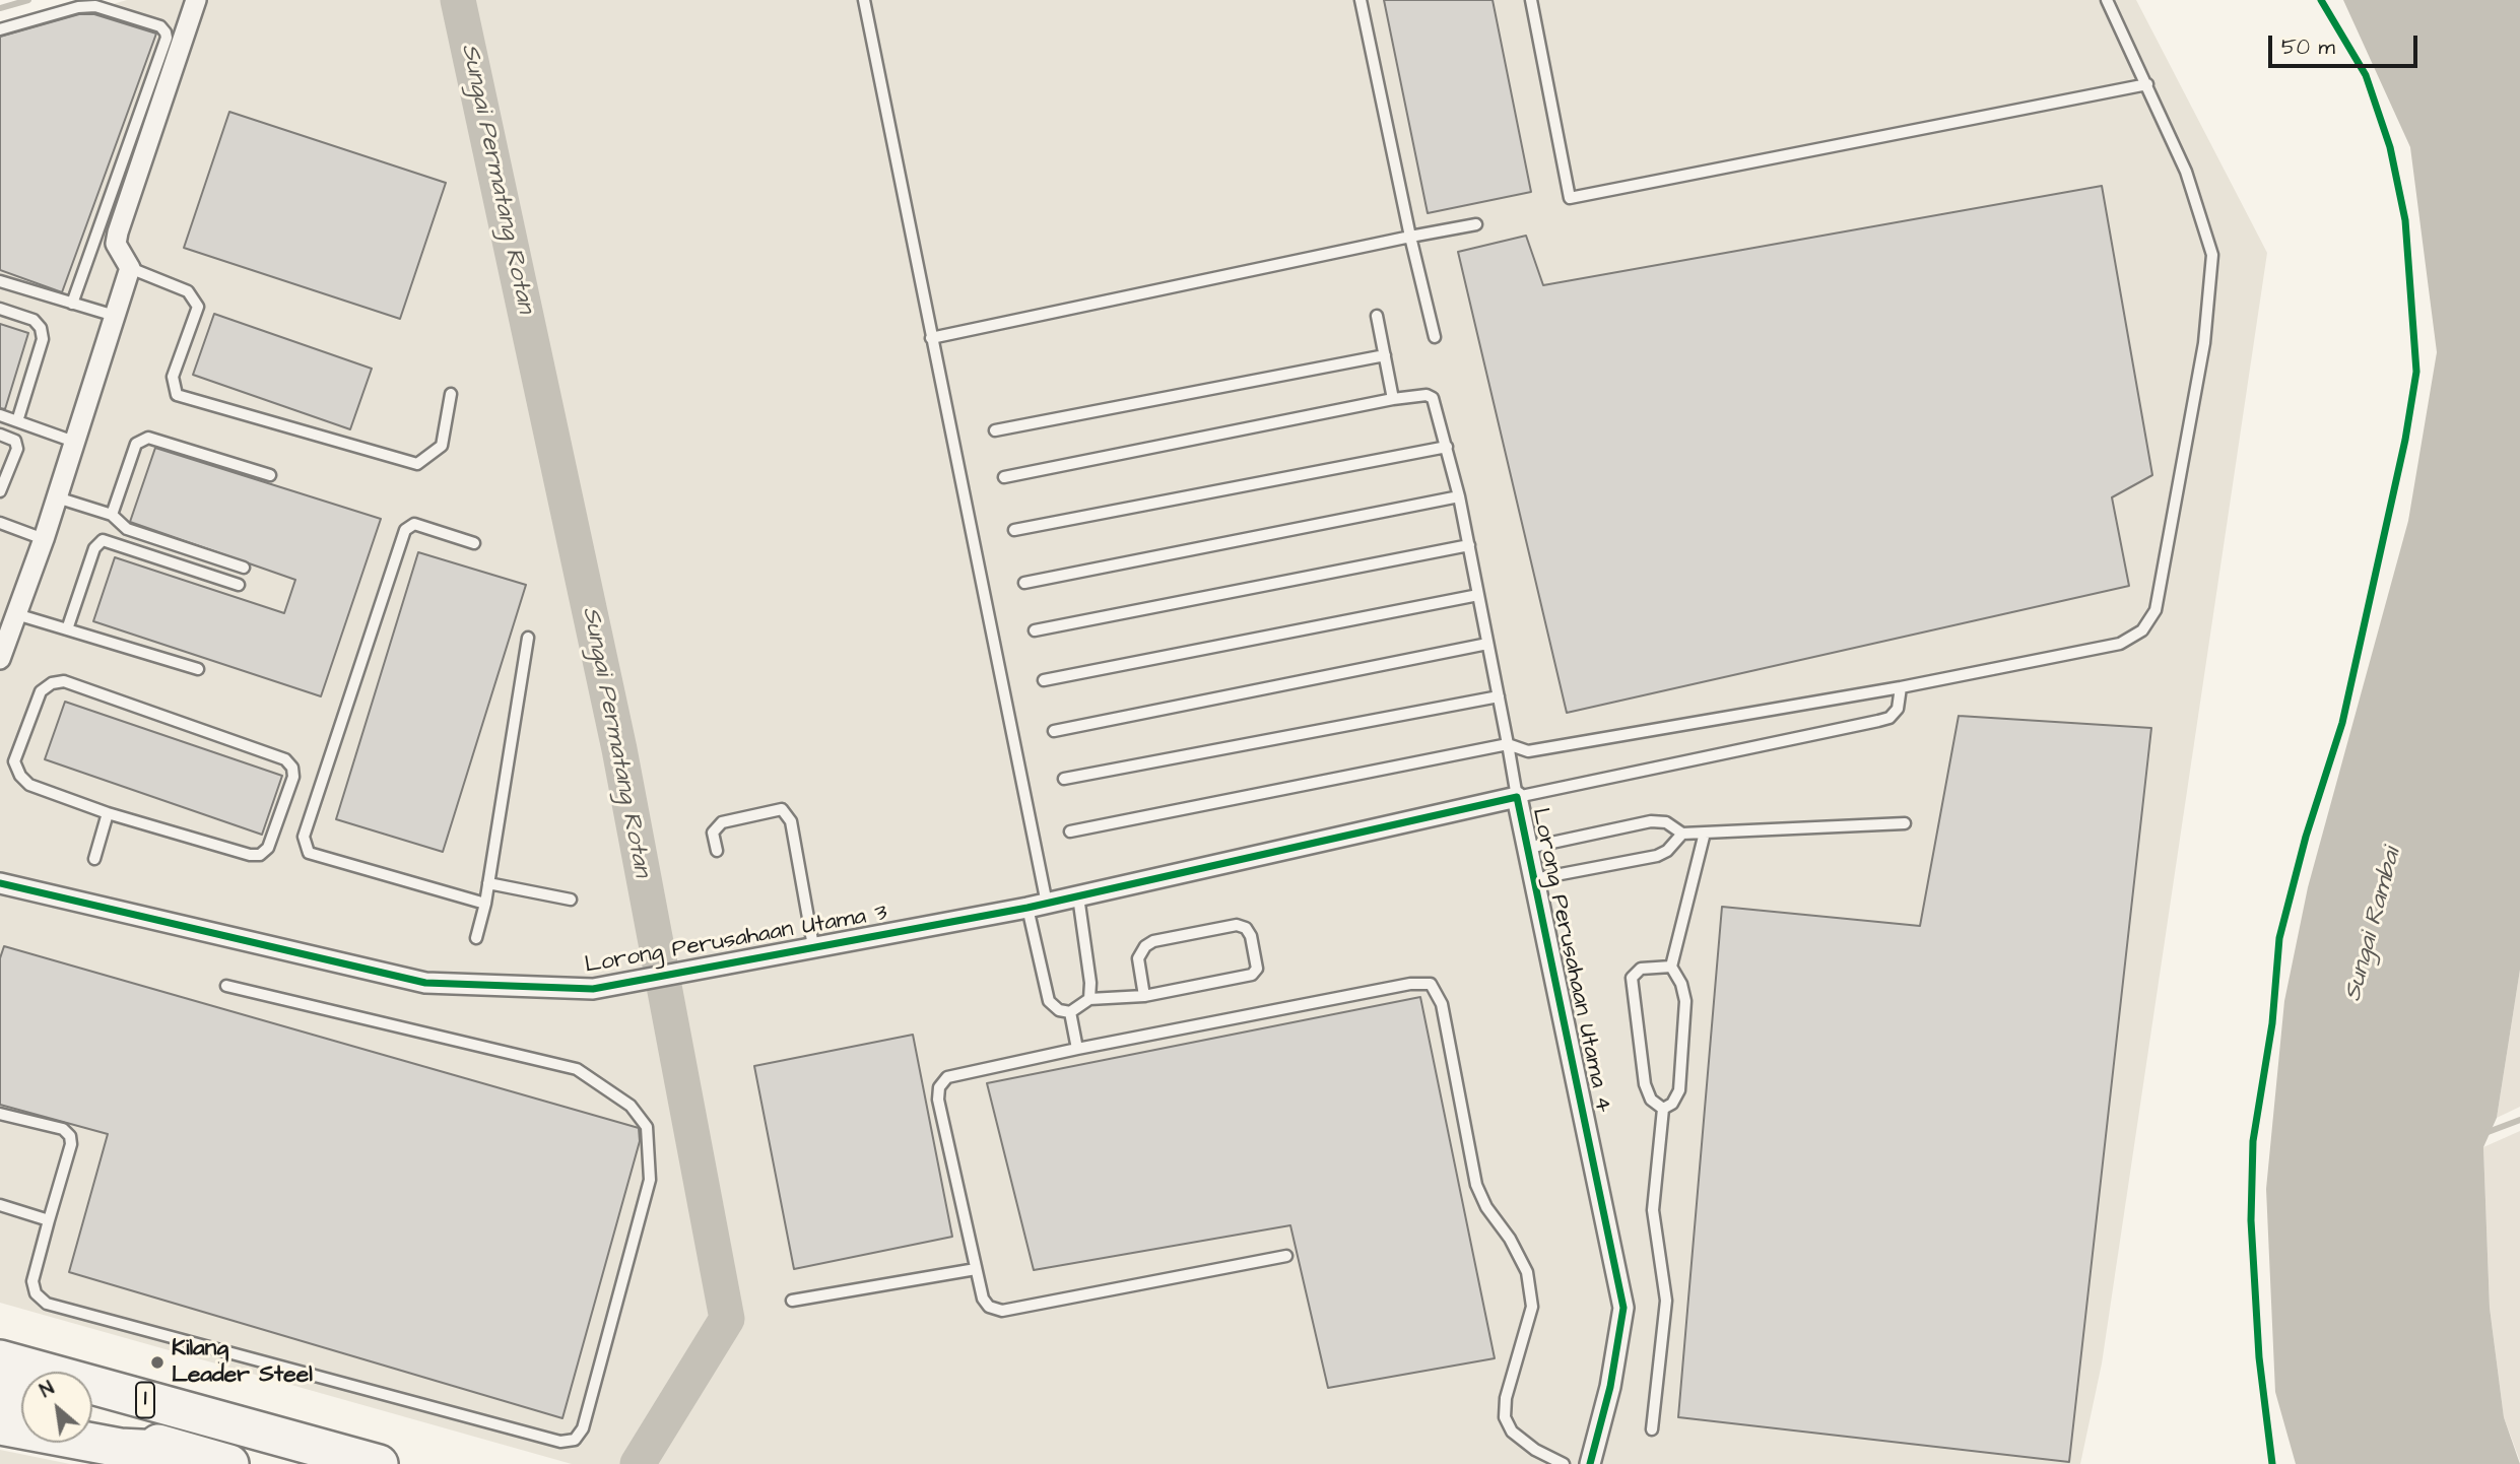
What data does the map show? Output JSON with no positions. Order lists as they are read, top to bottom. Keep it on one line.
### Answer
{"streets":{"highway":["1"],"street":["Lorong Perusahaan Utama 3","Lorong Perusahaan Utama 4"]},"crossings":[["Lorong Perusahaan Utama 3","Lorong Perusahaan Utama 4"]],"water":["Sungai Permatang Rotan","Sungai Rambai"],"places":["Kilang Leader Steel"],"scale_bar":"50 m","north":"top left"}
